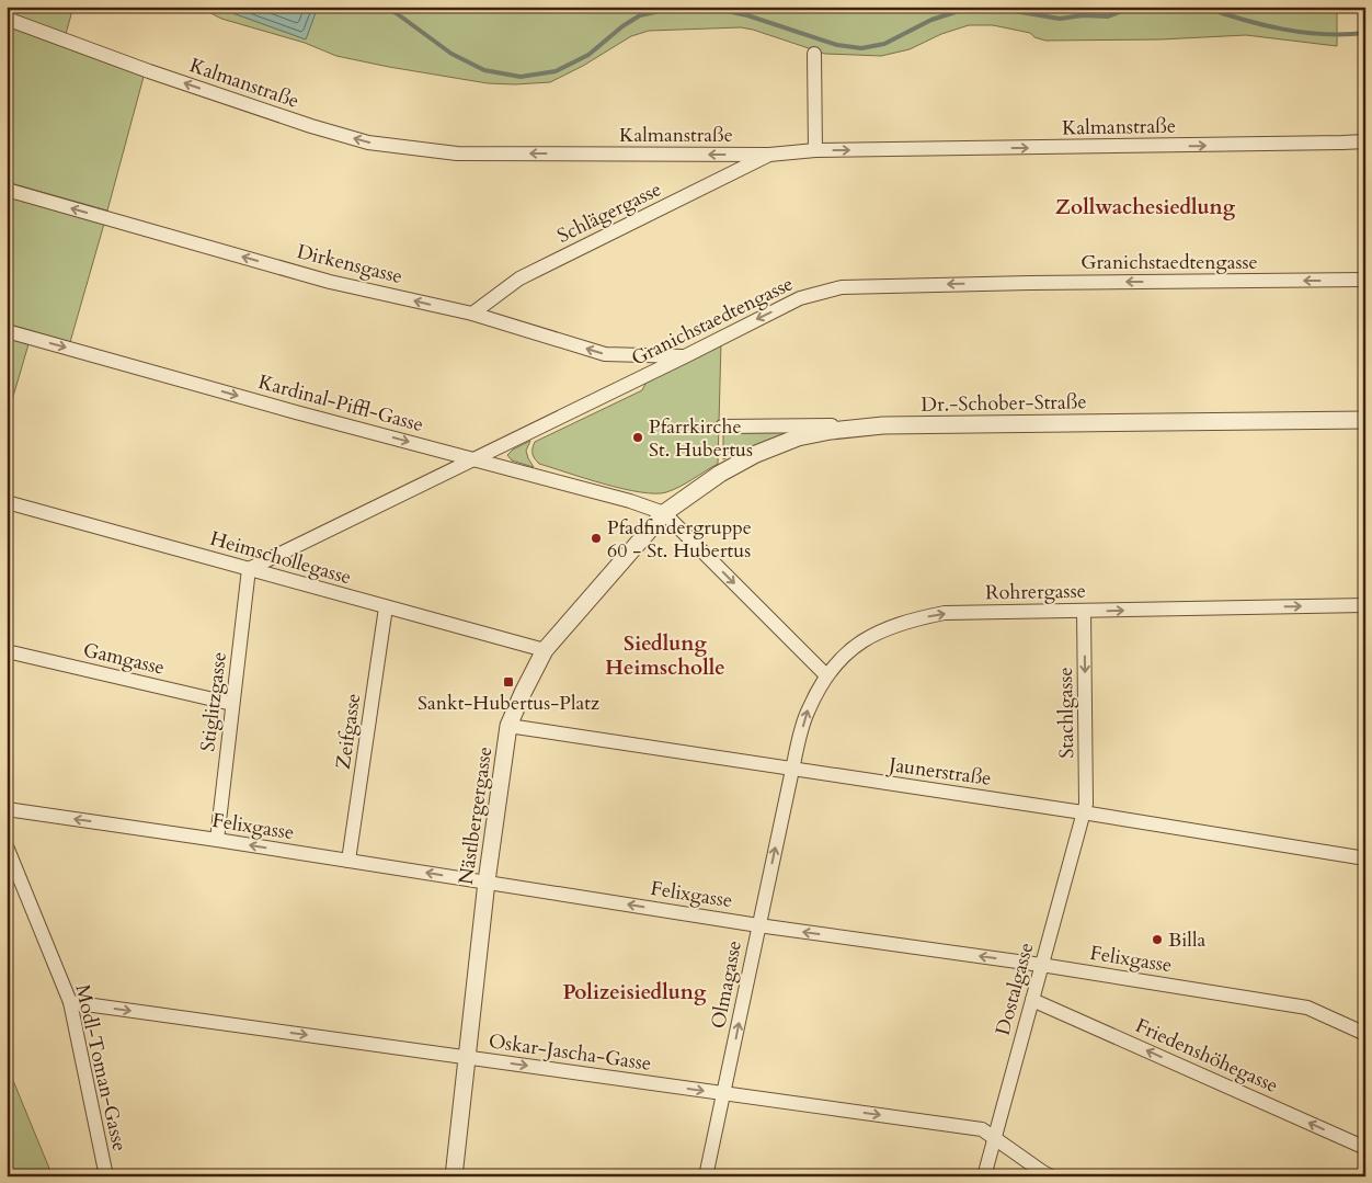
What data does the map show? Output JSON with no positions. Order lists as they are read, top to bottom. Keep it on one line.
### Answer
{"streets":{"street":["Kalmanstraße","Schlägergasse","Granichstaedtengasse","Dirkensgasse","Kardinal-Piffl-Gasse","Dr.-Schober-Straße","Heimschollegasse","Rohrergasse","Gamgasse","Stiglitzgasse","Stachlgasse","Zeifgasse","Jaunerstraße","Nästlbergergasse","Felixgasse","Olmagasse","Dostalgasse","Oskar-Jascha-Gasse","Friedenshöhegasse","Modl-Toman-Gasse"]},"crossings":[["Kalmanstraße","Schlägergasse"],["Schlägergasse","Dirkensgasse"],["Granichstaedtengasse","Dirkensgasse"],["Granichstaedtengasse","Kardinal-Piffl-Gasse"],["Granichstaedtengasse","Heimschollegasse"],["Granichstaedtengasse","Stiglitzgasse"],["Kardinal-Piffl-Gasse","Dr.-Schober-Straße"],["Kardinal-Piffl-Gasse","Nästlbergergasse"],["Dr.-Schober-Straße","Nästlbergergasse"],["Heimschollegasse","Stiglitzgasse"],["Heimschollegasse","Zeifgasse"],["Heimschollegasse","Nästlbergergasse"],["Rohrergasse","Stachlgasse"],["Rohrergasse","Jaunerstraße"],["Rohrergasse","Olmagasse"],["Gamgasse","Stiglitzgasse"],["Stiglitzgasse","Felixgasse"],["Stachlgasse","Jaunerstraße"],["Stachlgasse","Dostalgasse"],["Zeifgasse","Felixgasse"],["Jaunerstraße","Nästlbergergasse"],["Jaunerstraße","Olmagasse"],["Jaunerstraße","Dostalgasse"],["Nästlbergergasse","Felixgasse"],["Nästlbergergasse","Oskar-Jascha-Gasse"],["Felixgasse","Olmagasse"],["Felixgasse","Dostalgasse"],["Olmagasse","Oskar-Jascha-Gasse"],["Dostalgasse","Oskar-Jascha-Gasse"],["Dostalgasse","Friedenshöhegasse"],["Oskar-Jascha-Gasse","Modl-Toman-Gasse"]],"one_way":["Granichstaedtengasse","Dirkensgasse","Kardinal-Piffl-Gasse","Rohrergasse","Stachlgasse","Felixgasse","Olmagasse","Oskar-Jascha-Gasse","Friedenshöhegasse"],"districts":["Zollwachesiedlung","Siedlung Heimscholle","Polizeisiedlung"],"places":{"other":["Pfarrkirche St. Hubertus","Pfadfindergruppe 60 - St. Hubertus","Billa"],"transit":["Sankt-Hubertus-Platz"]}}
